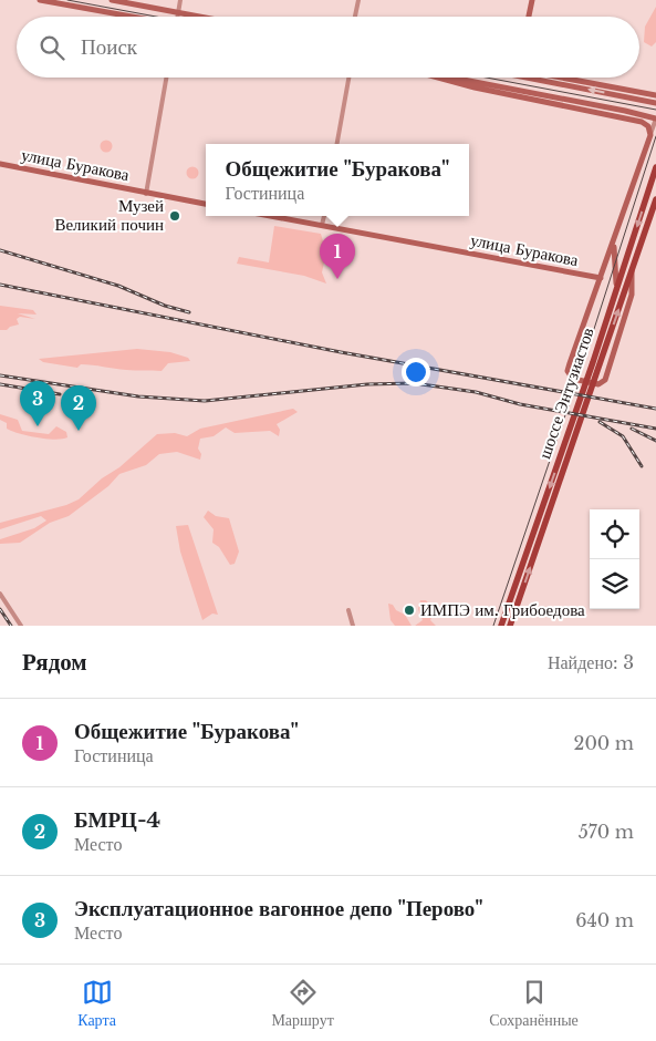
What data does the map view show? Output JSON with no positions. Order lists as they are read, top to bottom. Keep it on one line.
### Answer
{"streets":{"main road":["улица Буракова","шоссе Энтузиастов"]},"places":["Музей Великий почин","ИМПЭ им. Грибоедова"],"page":{"search":"Поиск","popup":["Общежитие \"Буракова\"","Гостиница"],"pins":["1","3","2"],"heading":["Рядом","Найдено: 3"],"list":[{"mark":"1","name":"Общежитие \"Буракова\"","note":"Гостиница","value":"200 m"},{"mark":"2","name":"БМРЦ-4","note":"Место","value":"570 m"},{"mark":"3","name":"Эксплуатационное вагонное депо \"Перово\"","note":"Место","value":"640 m"}],"nav":["Карта","Маршрут","Сохранённые"]}}
